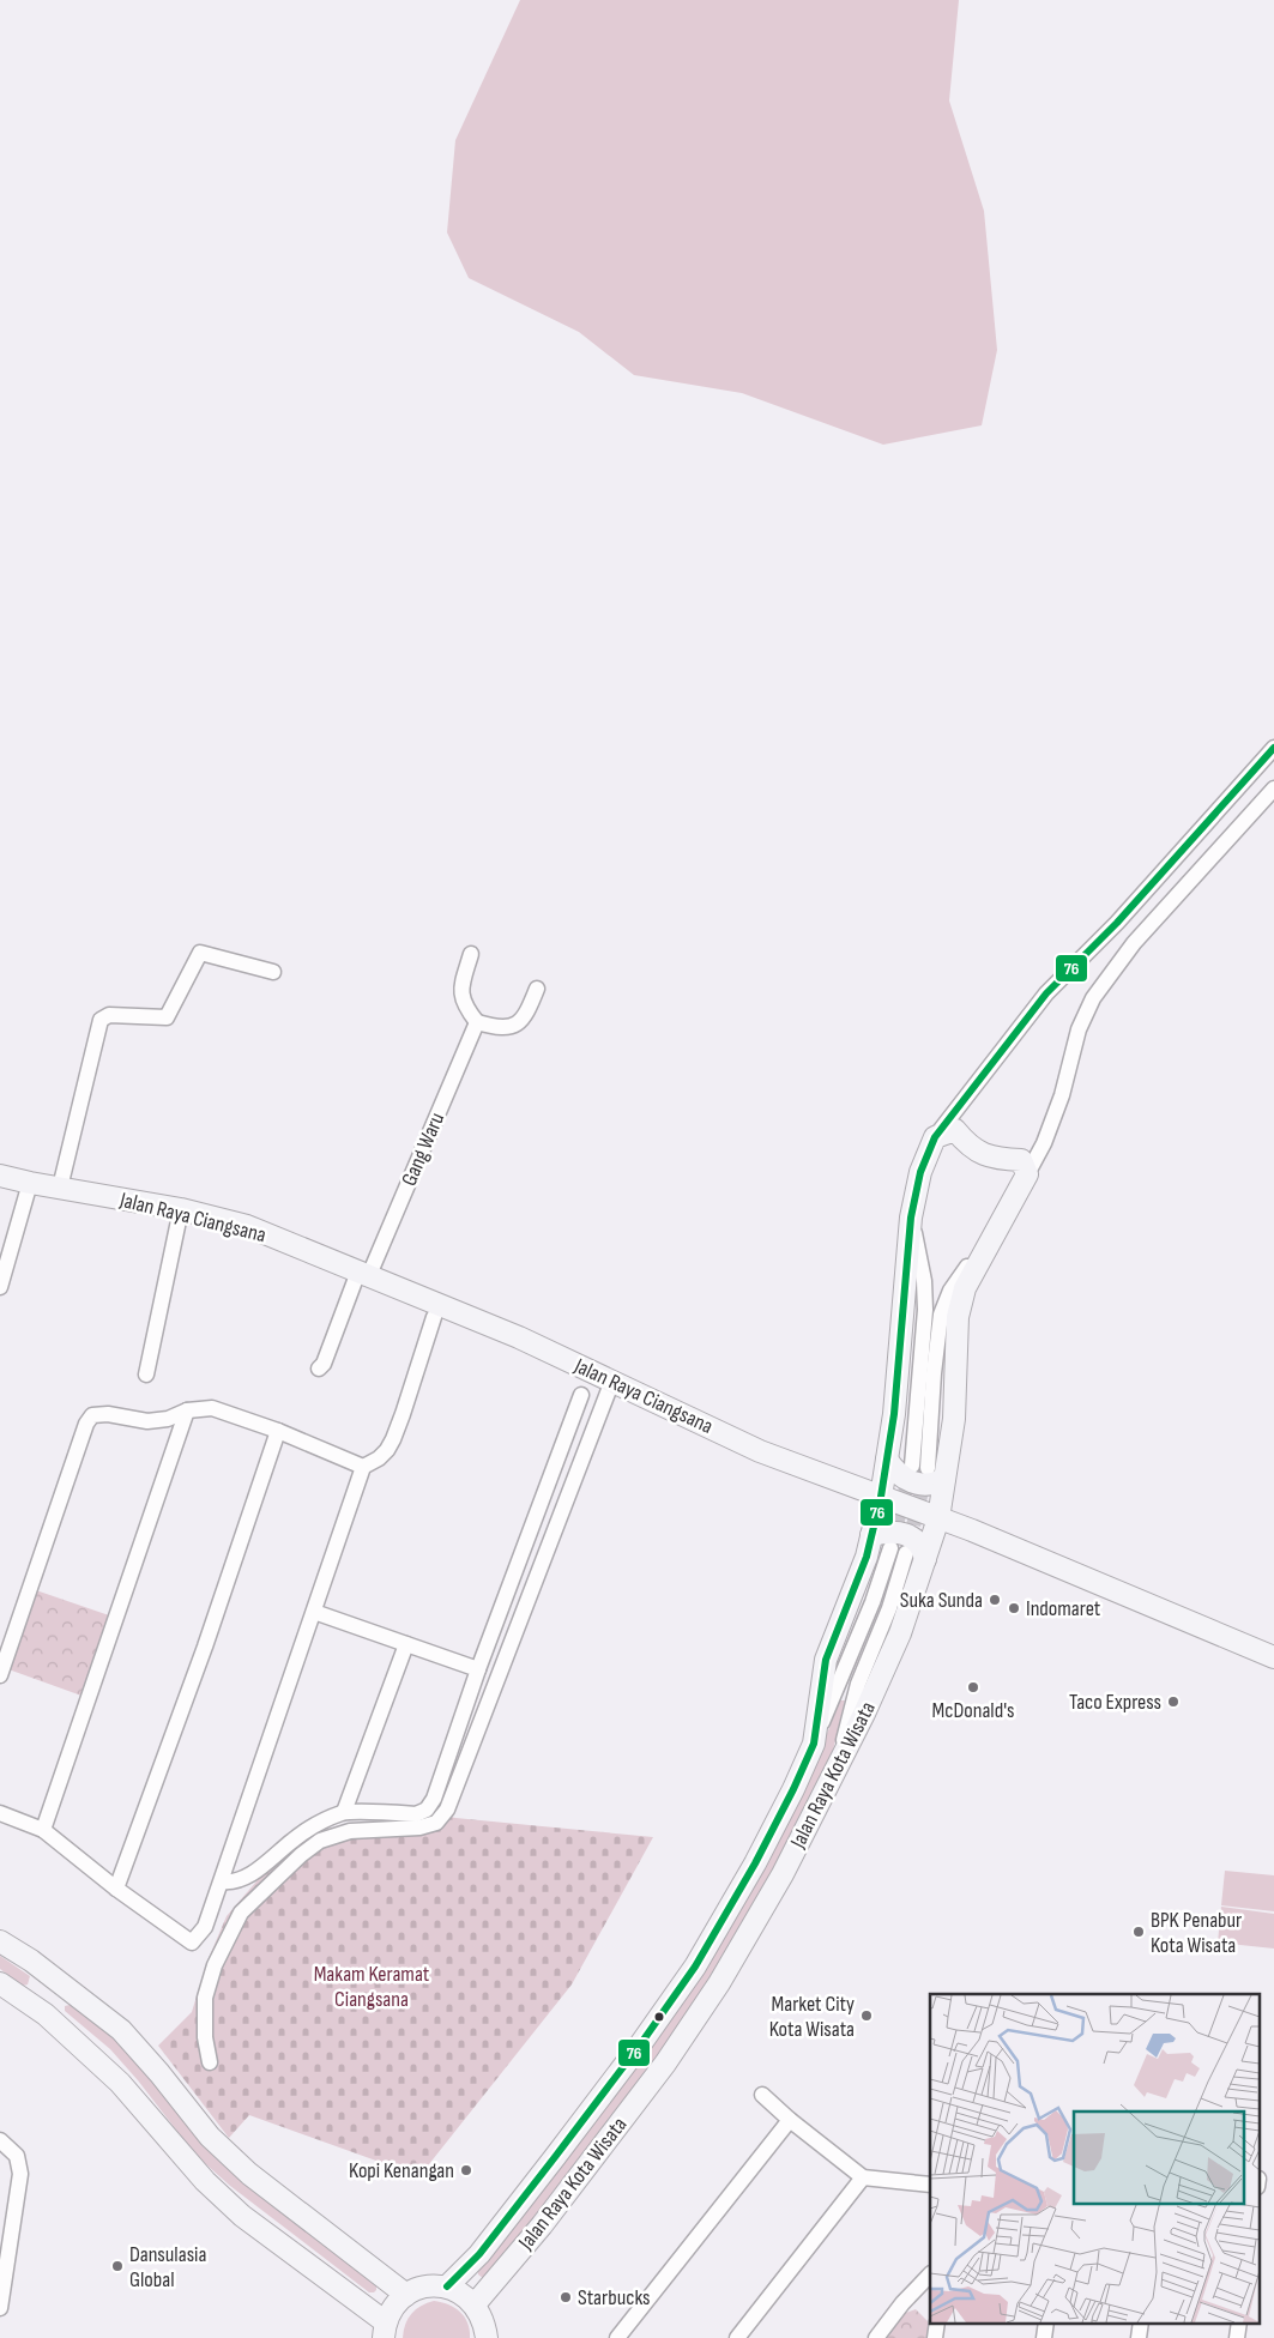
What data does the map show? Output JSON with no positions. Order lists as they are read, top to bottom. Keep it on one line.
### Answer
{"streets":{"street":["Gang Waru","Jalan Raya Ciangsana","Jalan Raya Kota Wisata"]},"crossings":[["Gang Waru","Jalan Raya Ciangsana"],["Jalan Raya Ciangsana","Jalan Raya Kota Wisata"]],"parks":["Makam Keramat Ciangsana"],"places":["Suka Sunda","Indomaret","McDonald's","Taco Express","BPK Penabur Kota Wisata","Market City Kota Wisata","Kopi Kenangan","Dansulasia Global","Starbucks"],"lines":["transit line 76"]}
